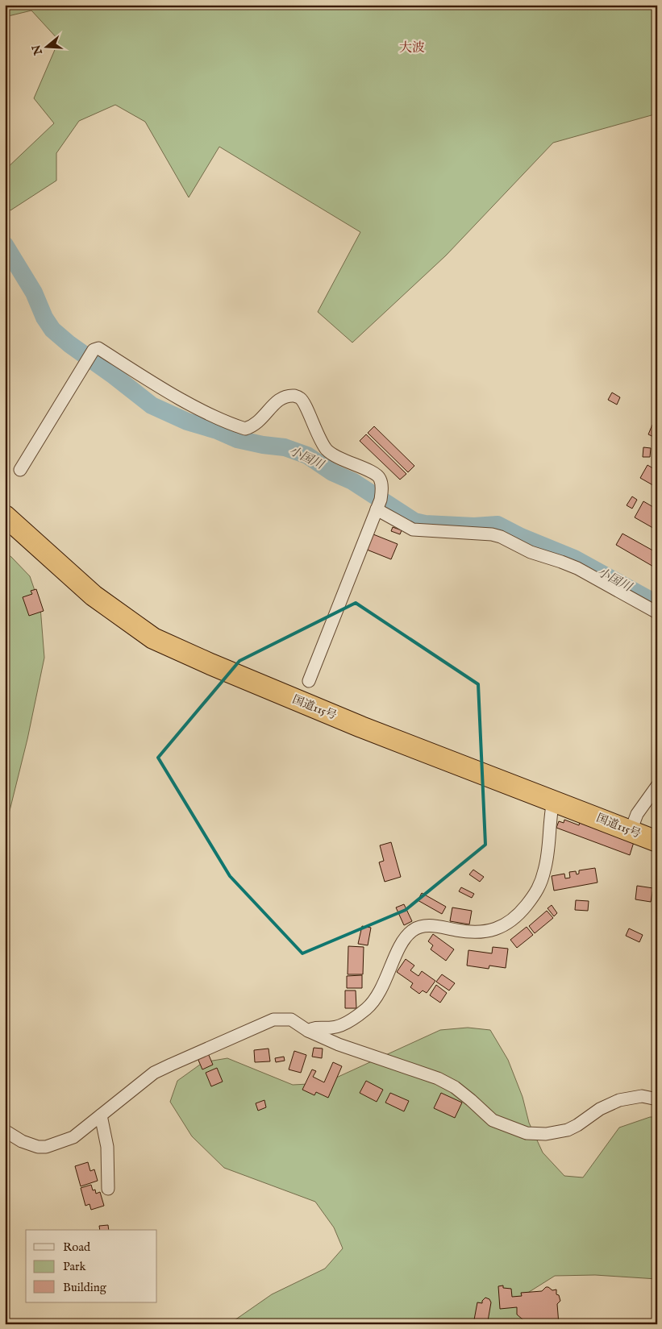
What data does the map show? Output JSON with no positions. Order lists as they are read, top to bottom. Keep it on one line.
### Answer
{"streets":{"highway":["国道115号"]},"districts":["大波"],"water":["小国川"],"legend":["Road","Park","Building"],"north":"left"}
